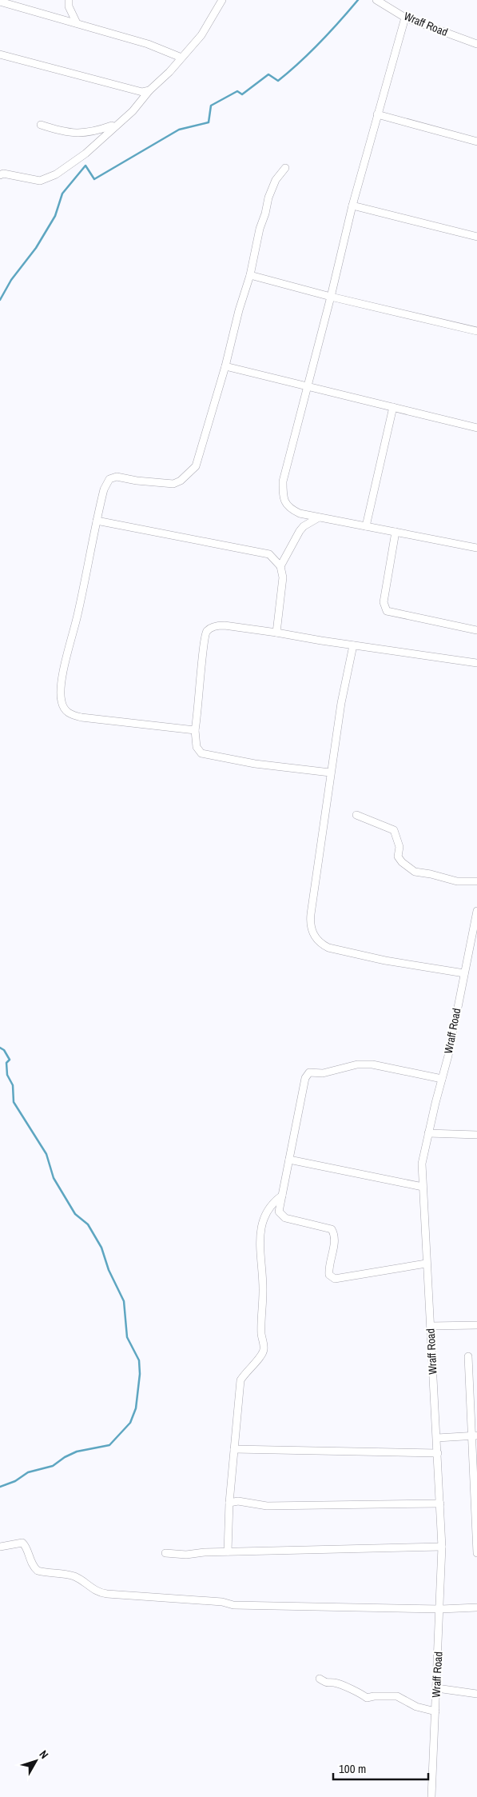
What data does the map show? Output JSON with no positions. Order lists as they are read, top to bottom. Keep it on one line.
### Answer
{"streets":{"street":["Wraff Road"]},"scale_bar":"100 m","north":"top right"}
